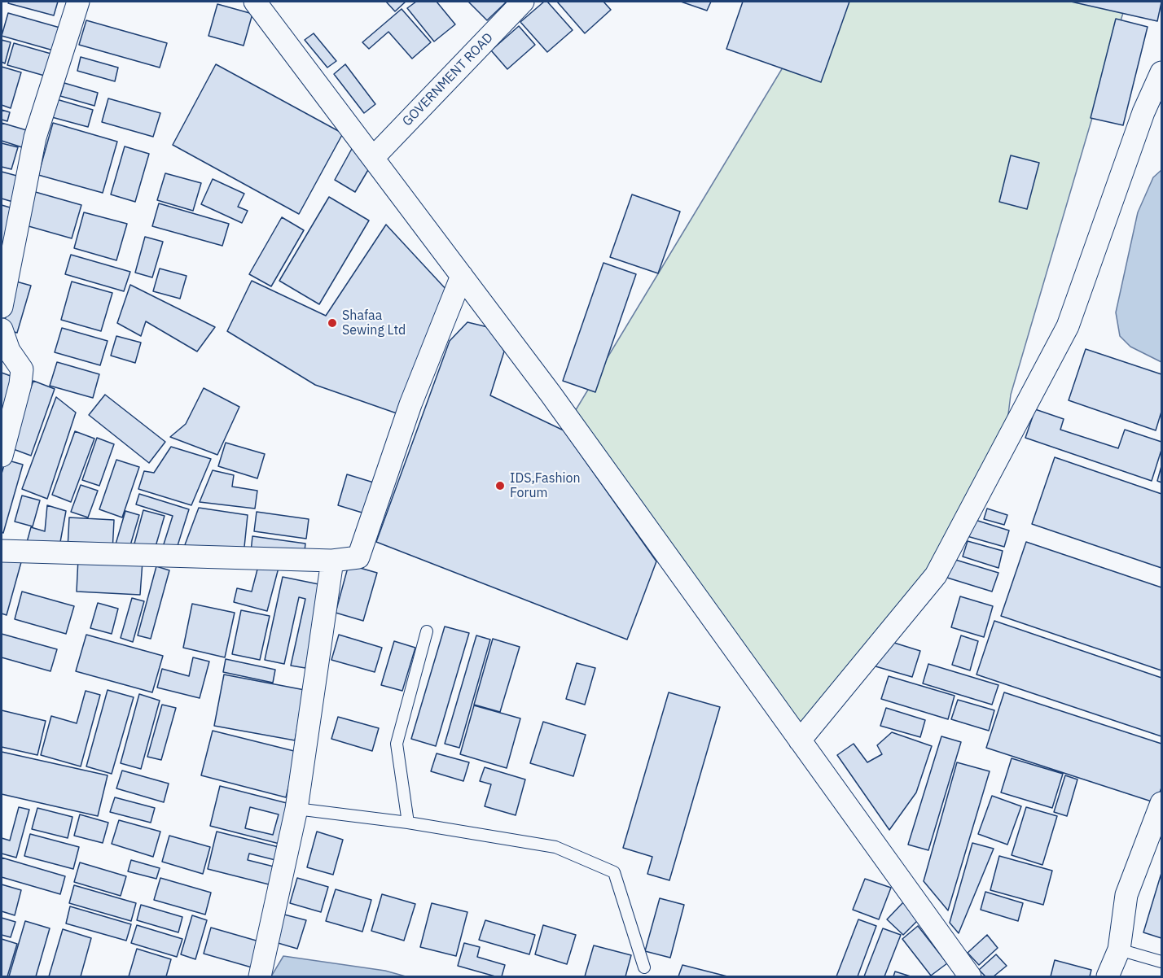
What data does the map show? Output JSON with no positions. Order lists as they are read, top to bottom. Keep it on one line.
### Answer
{"streets":{"street":["GOVERNMENT ROAD"]},"places":["Shafaa Sewing Ltd","IDS,Fashion Forum"]}
